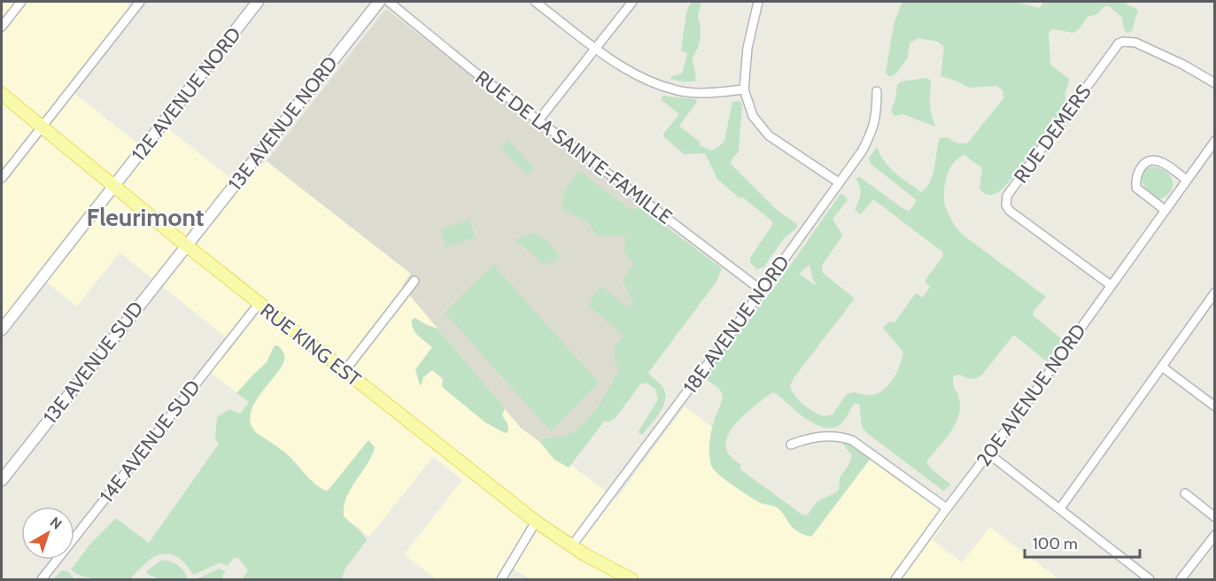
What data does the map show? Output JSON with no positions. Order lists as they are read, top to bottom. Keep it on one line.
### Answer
{"streets":{"main road":["12E AVENUE NORD","13E AVENUE NORD","RUE KING EST","13E AVENUE SUD"],"street":["RUE DEMERS","RUE DE LA SAINTE-FAMILLE","18E AVENUE NORD","20E AVENUE NORD","14E AVENUE SUD"]},"crossings":[["12E AVENUE NORD","RUE KING EST"],["13E AVENUE NORD","RUE KING EST"],["13E AVENUE NORD","13E AVENUE SUD"],["RUE DEMERS","20E AVENUE NORD"],["RUE DE LA SAINTE-FAMILLE","18E AVENUE NORD"],["18E AVENUE NORD","RUE KING EST"],["RUE KING EST","13E AVENUE SUD"],["RUE KING EST","14E AVENUE SUD"]],"districts":["Fleurimont"],"scale_bar":"100 m","north":"top right"}
